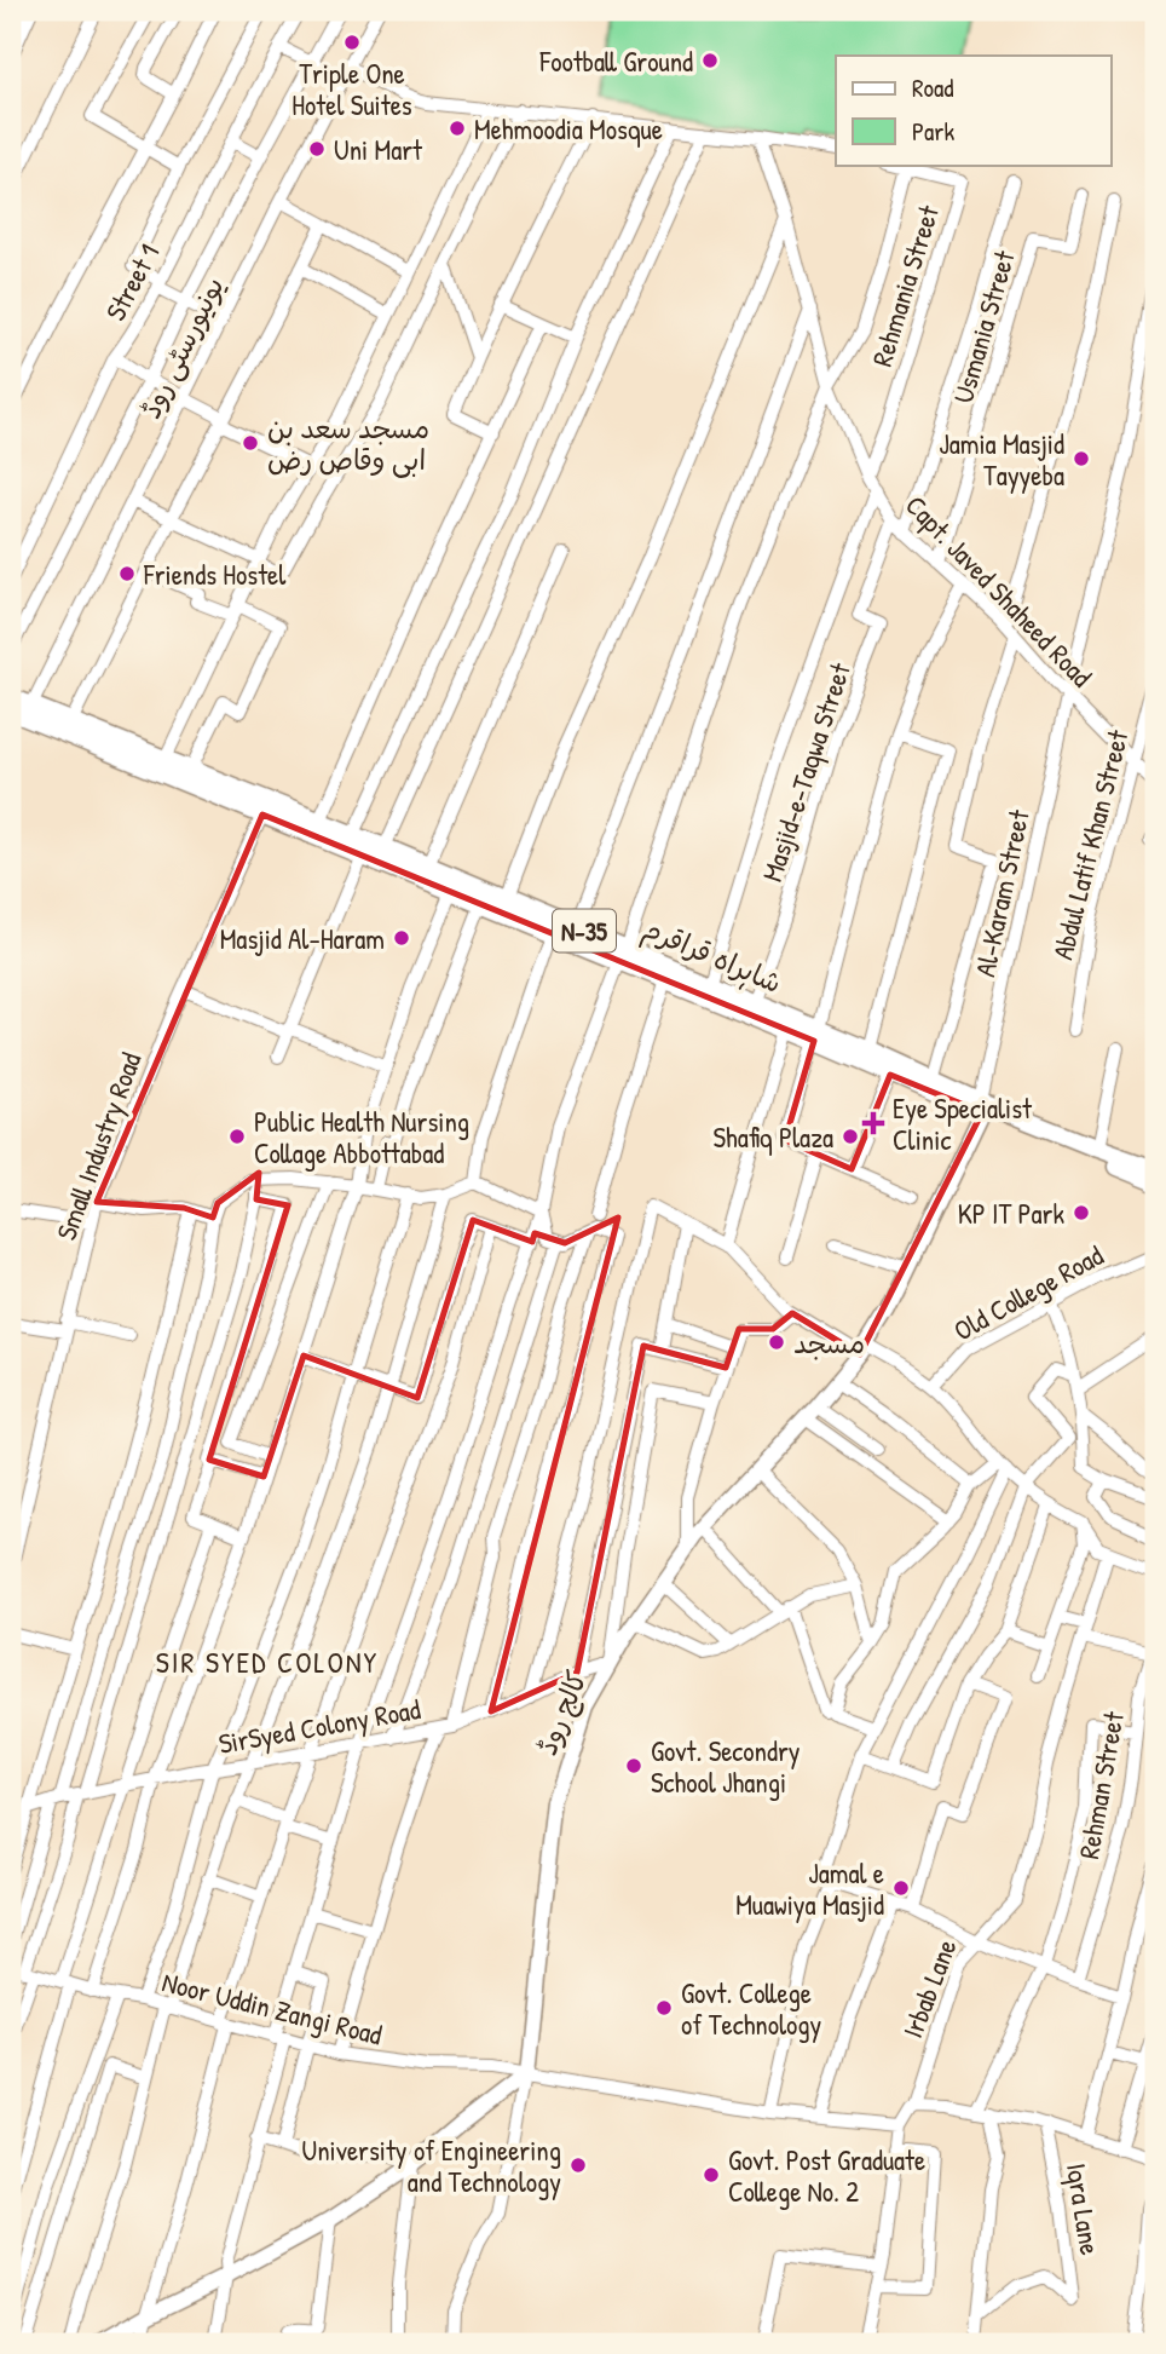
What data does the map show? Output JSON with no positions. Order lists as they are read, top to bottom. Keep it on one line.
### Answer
{"streets":{"highway":["N-35","شاہراہ قراقرم"],"main road":["کالج روڈ"],"street":["Street 1","Rehmania Street","Usmania Street","یونیورسٹی روڈ","Capt. Javed Shaheed Road","Masjid-e-Taqwa Street","Abdul Latif Khan Street","Al-Karam Street","Small Industry Road","Old College Road","SirSyed Colony Road","Rehman Street","Irbab Lane","Noor Uddin Zangi Road","Iqra Lane"]},"crossings":[["Rehmania Street","Capt. Javed Shaheed Road"],["Usmania Street","Capt. Javed Shaheed Road"],["یونیورسٹی روڈ","شاہراہ قراقرم"],["Capt. Javed Shaheed Road","Masjid-e-Taqwa Street"],["Capt. Javed Shaheed Road","Abdul Latif Khan Street"],["Capt. Javed Shaheed Road","Al-Karam Street"],["Masjid-e-Taqwa Street","شاہراہ قراقرم"],["Al-Karam Street","شاہراہ قراقرم"],["Al-Karam Street","کالج روڈ"],["شاہراہ قراقرم","Small Industry Road"],["شاہراہ قراقرم","کالج روڈ"],["کالج روڈ","SirSyed Colony Road"],["کالج روڈ","Noor Uddin Zangi Road"]],"districts":["SIR SYED COLONY"],"places":{"other":["Triple One Hotel Suites","Football Ground","Mehmoodia Mosque","Uni Mart","مسجد سعد بن ابی وقاص رض","Jamia Masjid Tayyeba","Friends Hostel","Masjid Al-Haram","Public Health Nursing Collage Abbottabad","Shafiq Plaza","KP IT Park","مسجد","Govt. Secondry School Jhangi","Jamal e Muawiya Masjid","Govt. College of Technology","University of Engineering and Technology","Govt. Post Graduate College No. 2"],"health":["Eye Specialist Clinic"]},"legend":["Road","Park"]}
